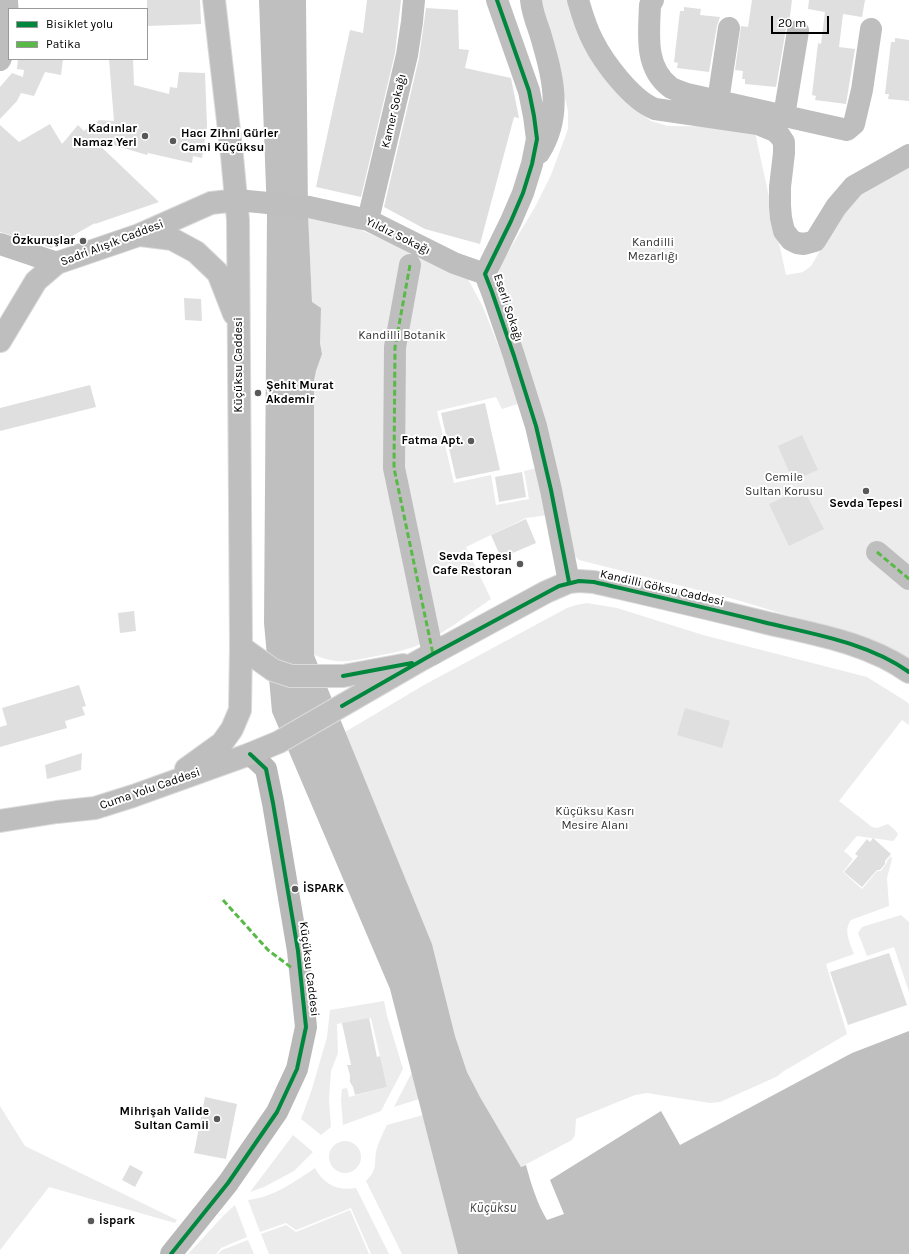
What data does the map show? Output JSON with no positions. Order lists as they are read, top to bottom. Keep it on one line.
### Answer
{"streets":{"street":["Kamer Sokağı","Yıldız Sokağı","Sadri Alışık Caddesi","Eserli Sokağı","Küçüksu Caddesi","Kandilli Göksu Caddesi","Cuma Yolu Caddesi"]},"crossings":[["Kamer Sokağı","Yıldız Sokağı"],["Yıldız Sokağı","Sadri Alışık Caddesi"],["Yıldız Sokağı","Eserli Sokağı"],["Sadri Alışık Caddesi","Küçüksu Caddesi"],["Eserli Sokağı","Kandilli Göksu Caddesi"],["Küçüksu Caddesi","Kandilli Göksu Caddesi"],["Küçüksu Caddesi","Cuma Yolu Caddesi"],["Kandilli Göksu Caddesi","Cuma Yolu Caddesi"]],"water":["Küçüksu"],"parks":["Kandilli Mezarlığı","Kandilli Botanik","Cemile Sultan Korusu","Küçüksu Kasrı Mesire Alanı"],"places":["Kadınlar Namaz Yeri","Hacı Zihni Gürler Cami Küçüksu","Özkuruşlar","Şehit Murat Akdemir","Fatma Apt.","Sevda Tepesi","Sevda Tepesi Cafe Restoran","İSPARK","Mihrişah Valide Sultan Camii","İspark"],"legend":["Bisiklet yolu","Patika"],"scale_bar":"20 m"}
